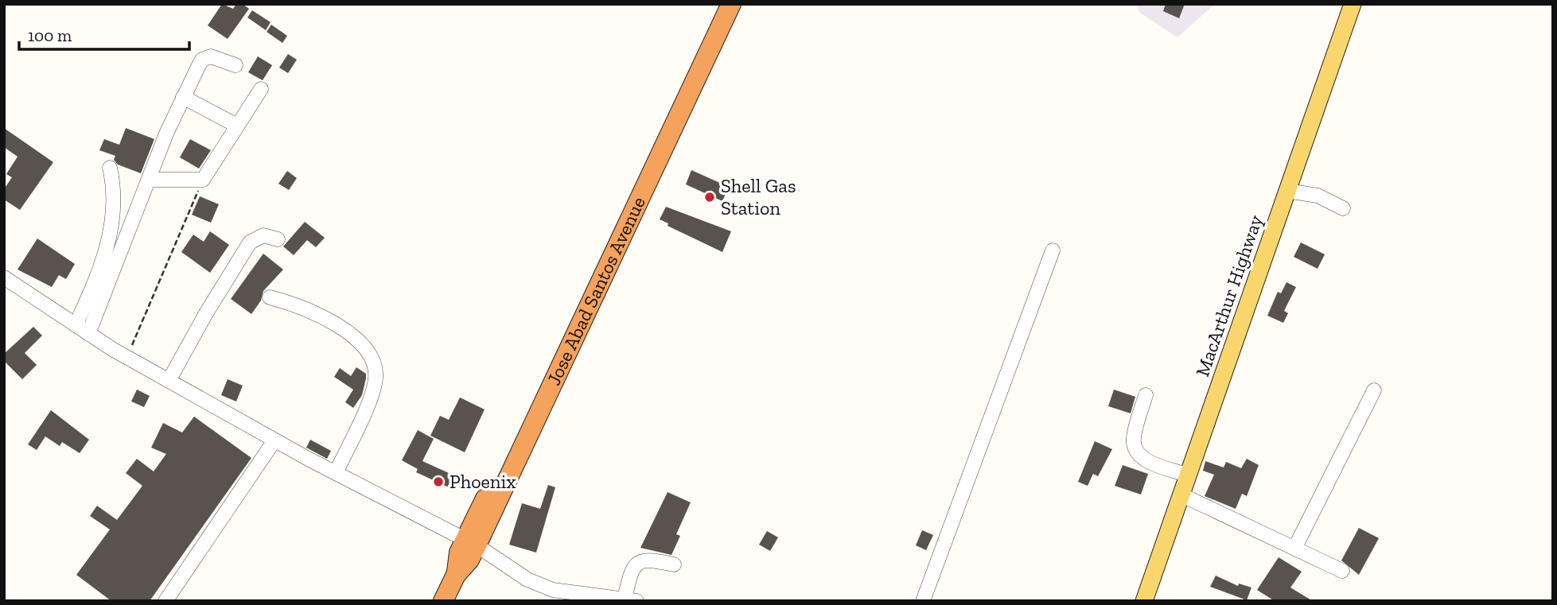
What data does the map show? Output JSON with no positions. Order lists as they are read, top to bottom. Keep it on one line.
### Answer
{"streets":{"highway":["Jose Abad Santos Avenue"],"main road":["MacArthur Highway"]},"places":["Shell Gas Station","Phoenix"],"scale_bar":"100 m"}
